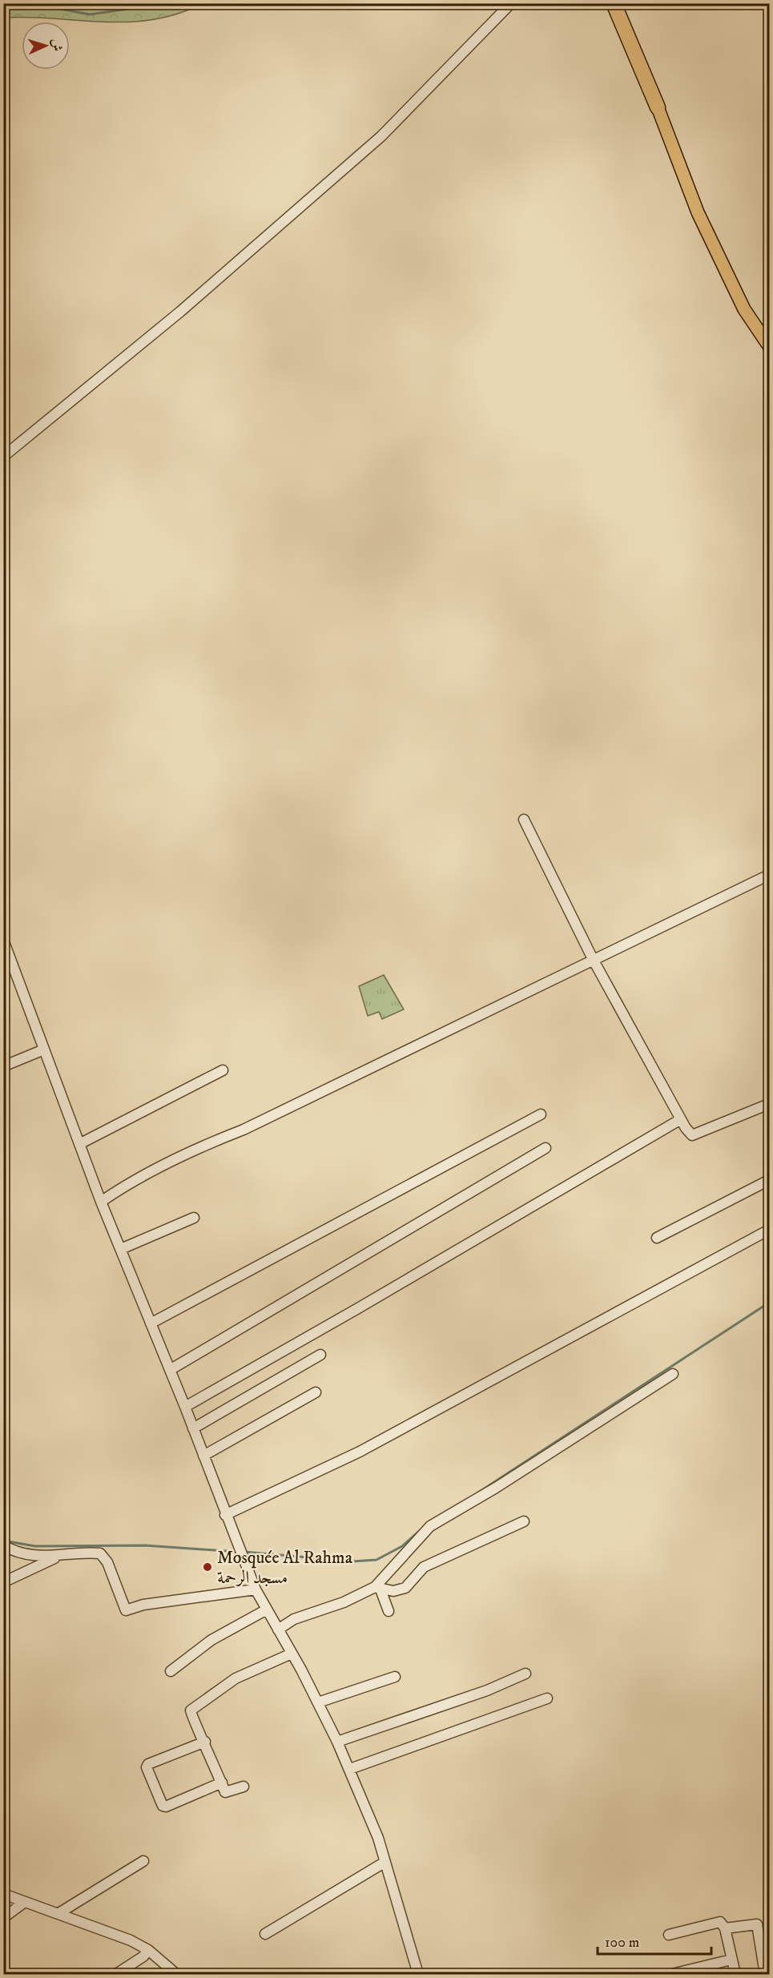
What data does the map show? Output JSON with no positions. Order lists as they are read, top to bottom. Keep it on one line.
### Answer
{"places":["Mosquée Al Rahma مسجد الرحمة"],"scale_bar":"100 m","north":"right"}
